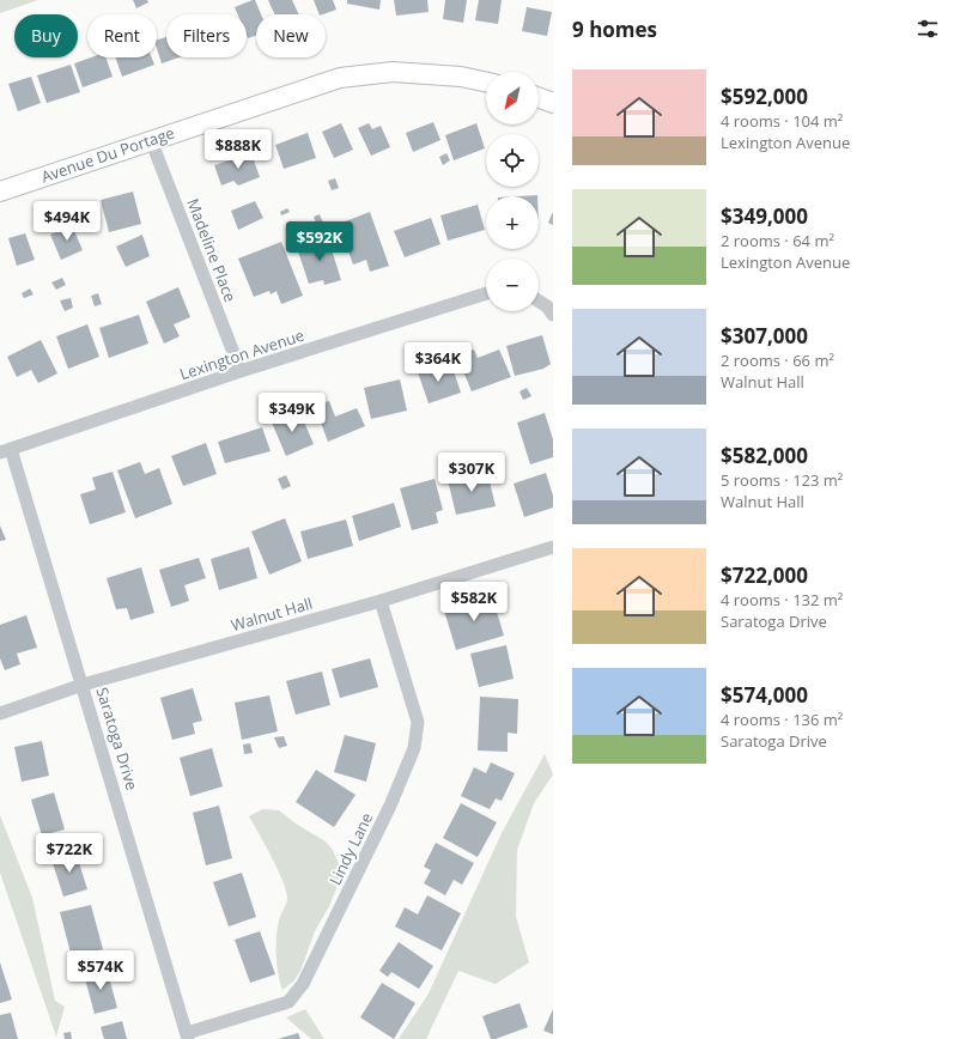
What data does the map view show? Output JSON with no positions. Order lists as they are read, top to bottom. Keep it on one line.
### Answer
{"streets":{"street":["Avenue Du Portage","Madeline Place","Lexington Avenue","Walnut Hall","Saratoga Drive","Lindy Lane"]},"crossings":[["Avenue Du Portage","Madeline Place"],["Madeline Place","Lexington Avenue"],["Lexington Avenue","Saratoga Drive"],["Walnut Hall","Saratoga Drive"],["Walnut Hall","Lindy Lane"],["Saratoga Drive","Lindy Lane"]],"north":"bottom left","page":{"heading":"9 homes","chip":["Buy","Rent","Filters","New"],"list":[{"name":"$592,000","note":"4 rooms · 104 m² · Lexington Avenue"},{"name":"$349,000","note":"2 rooms · 64 m² · Lexington Avenue"},{"name":"$307,000","note":"2 rooms · 66 m² · Walnut Hall"},{"name":"$582,000","note":"5 rooms · 123 m² · Walnut Hall"},{"name":"$722,000","note":"4 rooms · 132 m² · Saratoga Drive"},{"name":"$574,000","note":"4 rooms · 136 m² · Saratoga Drive"}],"map_buttons":["+","−"],"price":["$888K","$494K","$592K","$364K","$349K","$307K","$582K","$722K","$574K"]}}
